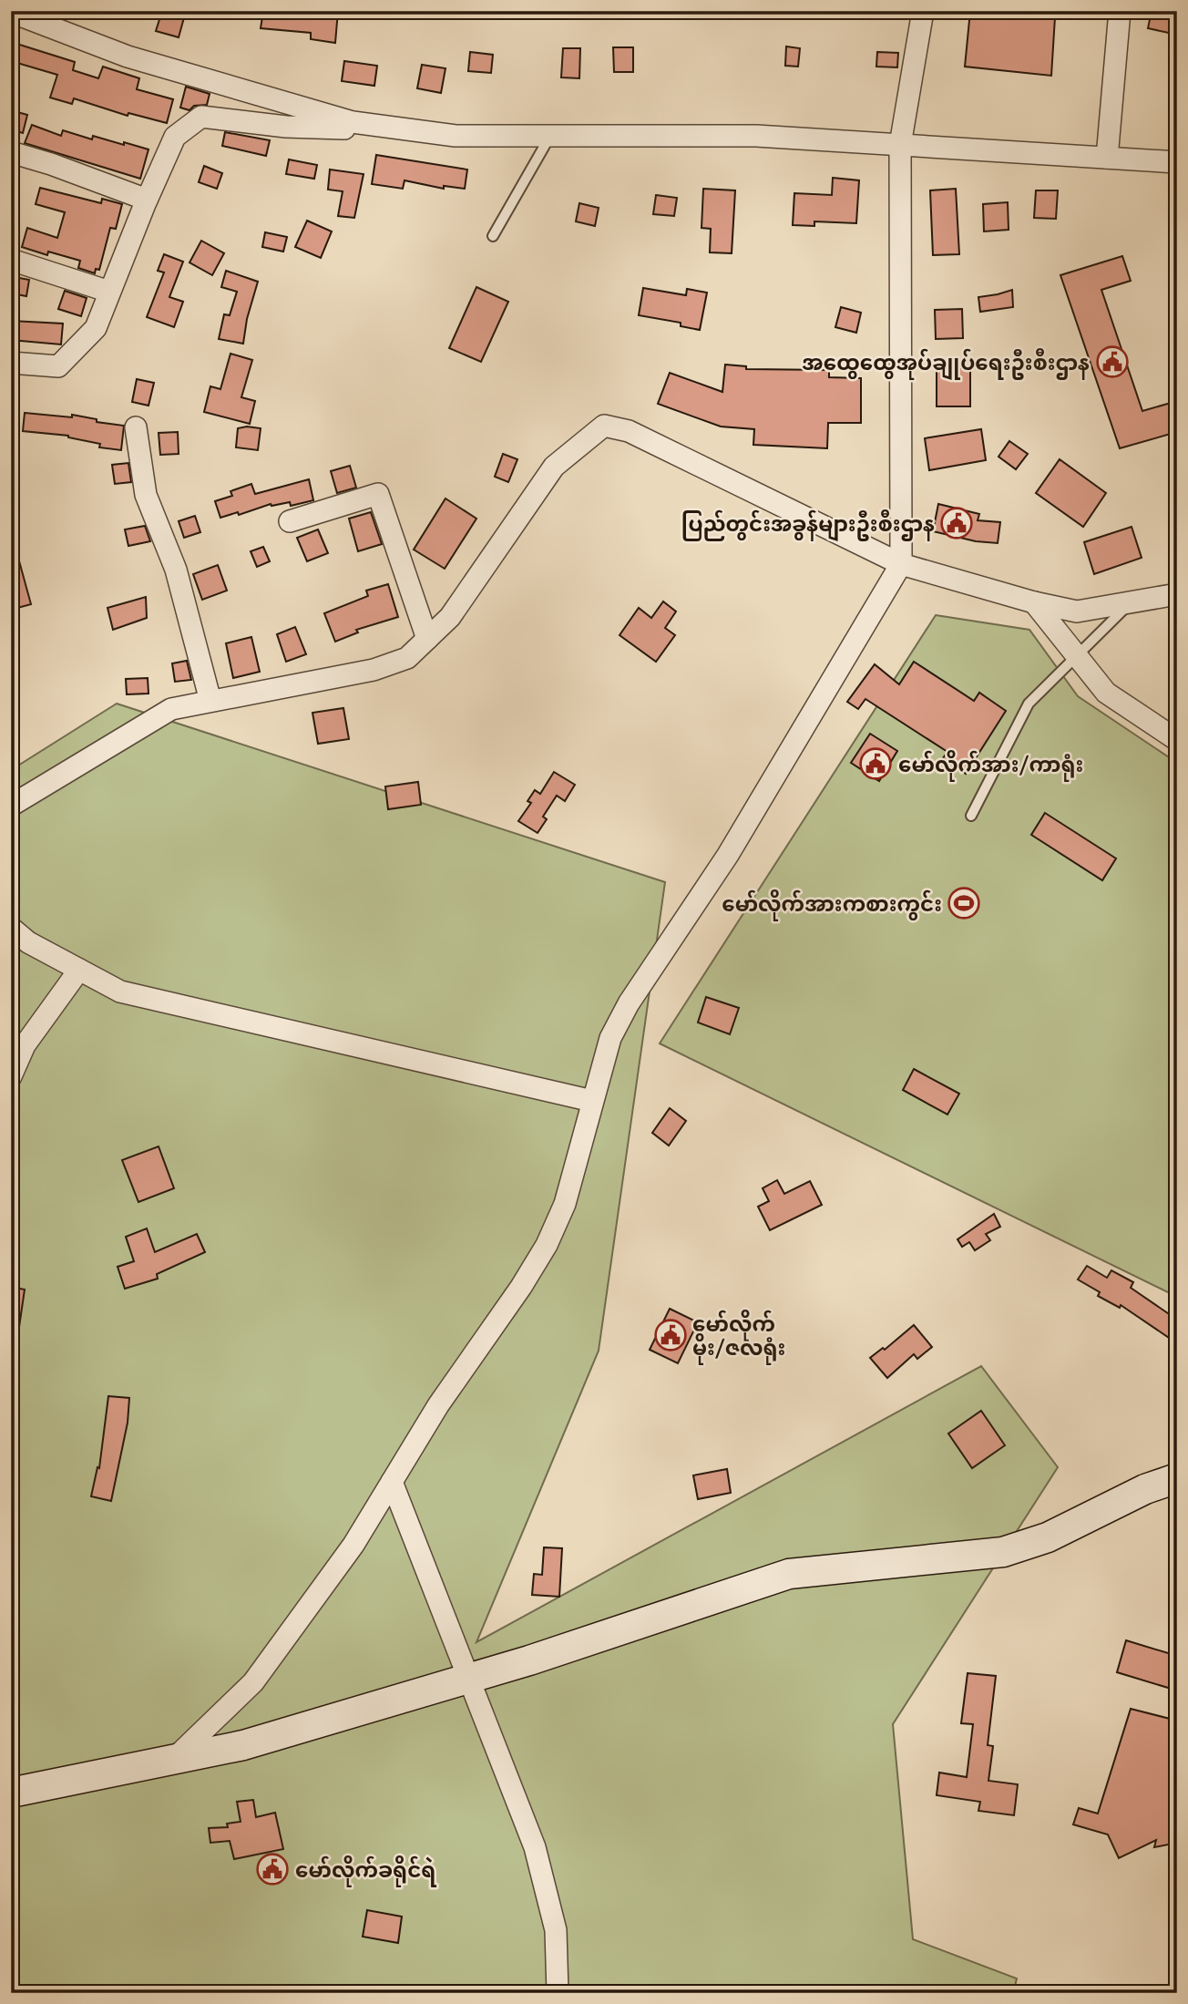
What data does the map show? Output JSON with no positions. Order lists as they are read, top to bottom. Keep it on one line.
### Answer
{"places":{"public building":["အထွေထွေအုပ်ချုပ်ရေးဦးစီးဌာန","ပြည်တွင်းအခွန်များဦးစီးဌာန","မော်လိုက်အား/ကာရုံး","မော်လိုက် မိုး/ဇလရုံး","မော်လိုက်ခရိုင်ရဲ"],"sports":["မော်လိုက်အားကစားကွင်း"]}}
